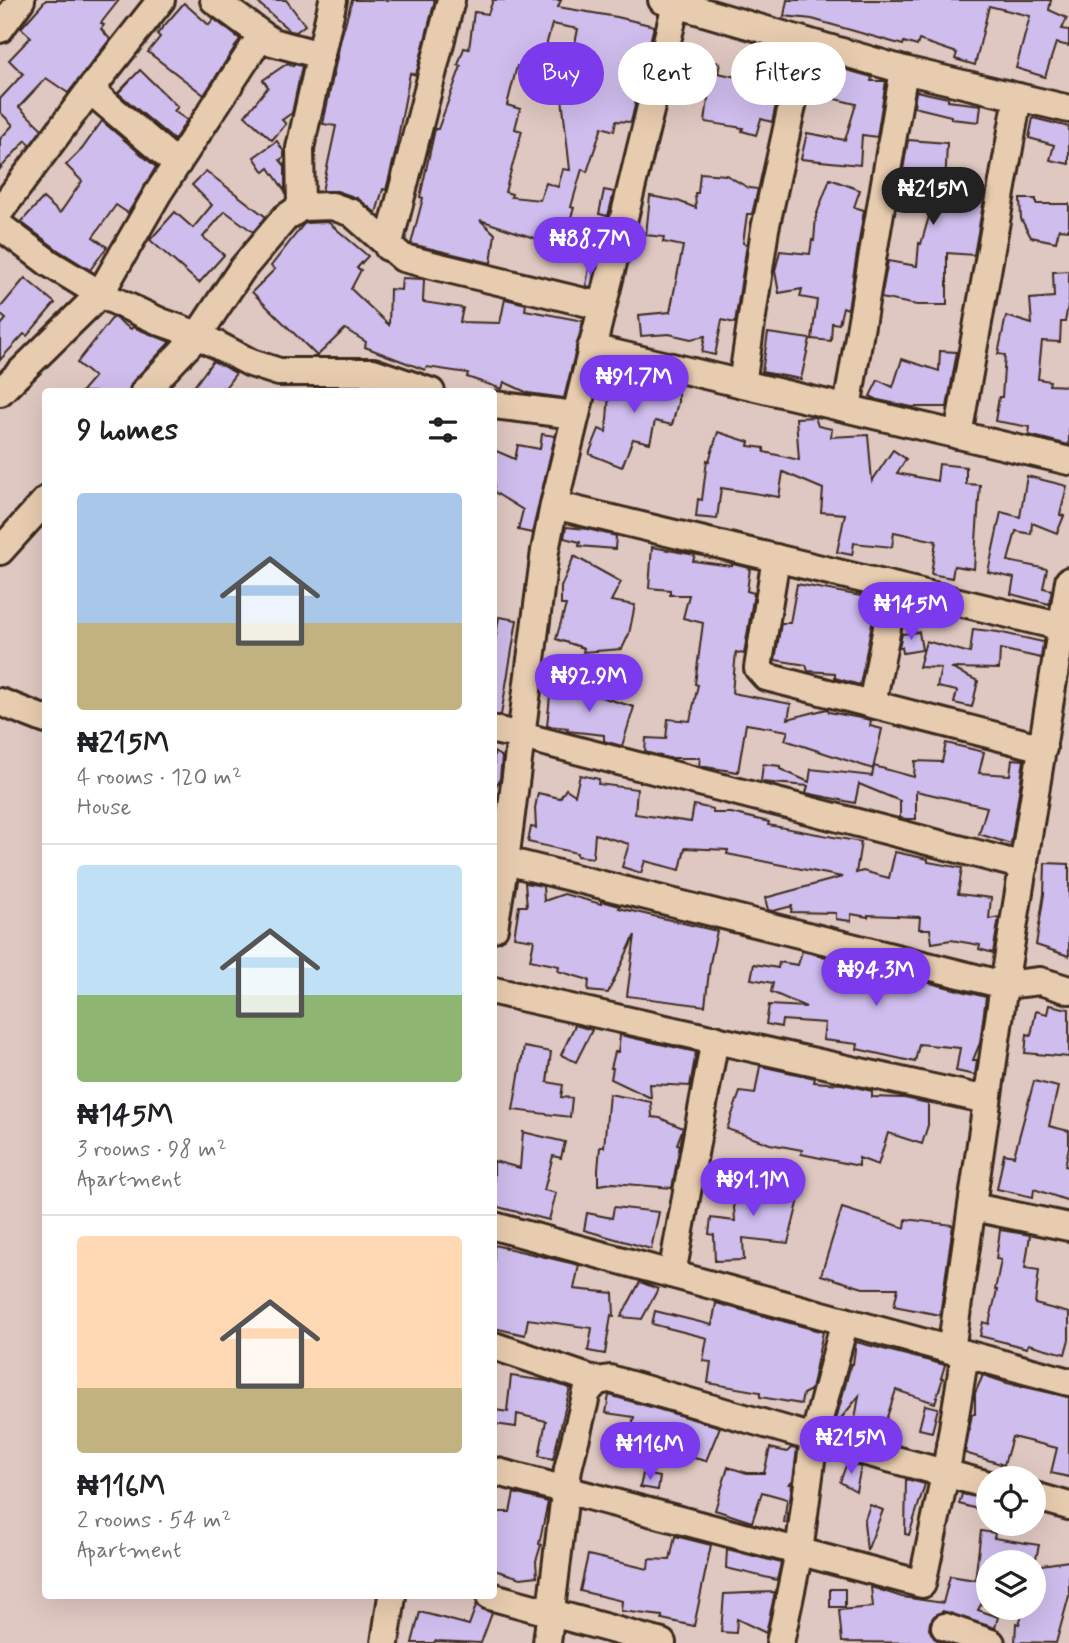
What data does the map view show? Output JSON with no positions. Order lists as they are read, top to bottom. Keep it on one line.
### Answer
{"page":{"chip":["Buy","Rent","Filters"],"price":["₦215M","₦88.7M","₦91.7M","₦145M","₦92.9M","₦94.3M","₦91.1M","₦215M","₦116M"],"heading":"9 homes","list":[{"name":"₦215M","note":"4 rooms · 120 m² · House"},{"name":"₦145M","note":"3 rooms · 98 m² · Apartment"},{"name":"₦116M","note":"2 rooms · 54 m² · Apartment"}]}}
